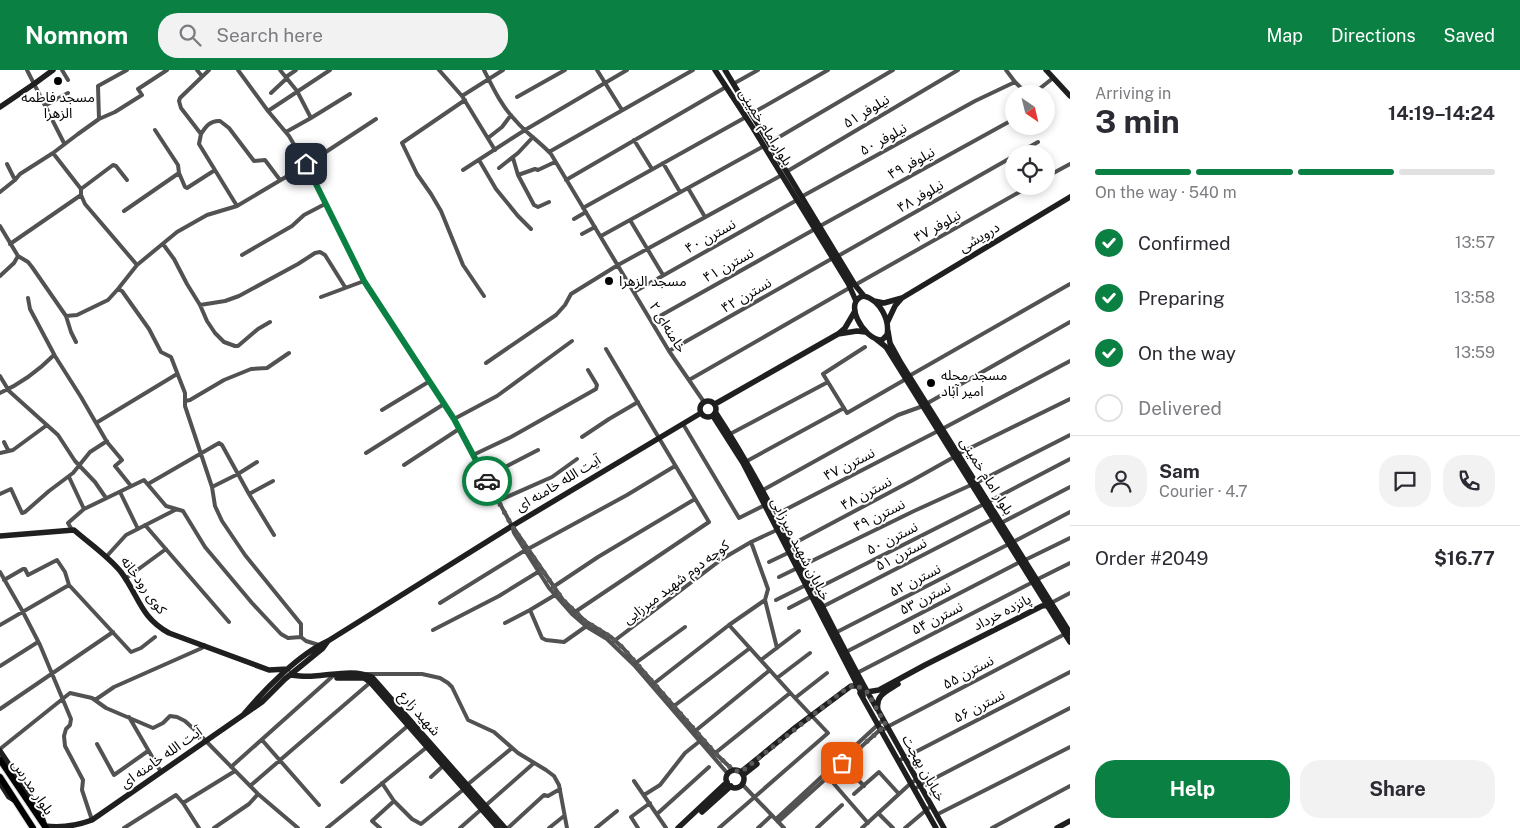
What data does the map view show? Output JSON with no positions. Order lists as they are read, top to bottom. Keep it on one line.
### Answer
{"streets":{"main road":["بلوار مدرس"],"street":["نیلوفر ۵۱","بلوار امام خمینی","نیلوفر ۵۰","نیلوفر ۴۹","نیلوفر ۴۸","نیلوفر ۴۷","نسترن ۴۰","درویشی","نسترن ۴۱","نسترن ۴۲","خامنه‌ای ۲","نسترن ۴۷","آیت الله خامنه ای","نسترن ۴۸","نسترن ۴۹","نسترن ۵۰","خیابان شهید میرزایی","نسترن ۵۱","نسترن ۵۲","کوچه دوم شهید میرزایی","کوی رودخانه","نسترن ۵۳","پانزده خرداد","نسترن ۵۴","نسترن ۵۵","نسترن ۵۶","شهید زارع","خیابان بهجت"]},"crossings":[["نیلوفر ۵۱","بلوار امام خمینی"],["نیلوفر ۵۱","خامنه‌ای ۲"],["بلوار امام خمینی","نیلوفر ۵۰"],["بلوار امام خمینی","نیلوفر ۴۹"],["بلوار امام خمینی","نیلوفر ۴۸"],["بلوار امام خمینی","نیلوفر ۴۷"],["بلوار امام خمینی","نسترن ۴۰"],["بلوار امام خمینی","نسترن ۴۱"],["بلوار امام خمینی","نسترن ۴۲"],["بلوار امام خمینی","نسترن ۴۷"],["بلوار امام خمینی","نسترن ۴۸"],["بلوار امام خمینی","نسترن ۴۹"],["بلوار امام خمینی","نسترن ۵۰"],["بلوار امام خمینی","نسترن ۵۱"],["بلوار امام خمینی","نسترن ۵۲"],["بلوار امام خمینی","نسترن ۵۳"],["بلوار امام خمینی","پانزده خرداد"],["بلوار امام خمینی","نسترن ۵۴"],["بلوار امام خمینی","نسترن ۵۵"],["نیلوفر ۵۰","نسترن ۴۰"],["نیلوفر ۴۹","نسترن ۴۱"],["نیلوفر ۴۸","نسترن ۴۲"],["نیلوفر ۴۷","خامنه‌ای ۲"],["نسترن ۴۰","خامنه‌ای ۲"],["نسترن ۴۱","خامنه‌ای ۲"],["نسترن ۴۲","خامنه‌ای ۲"],["خامنه‌ای ۲","آیت الله خامنه ای"],["خامنه‌ای ۲","خیابان شهید میرزایی"],["نسترن ۴۷","خیابان شهید میرزایی"],["آیت الله خامنه ای","خیابان شهید میرزایی"],["آیت الله خامنه ای","شهید زارع"],["نسترن ۴۸","خیابان شهید میرزایی"],["نسترن ۴۹","خیابان شهید میرزایی"],["نسترن ۵۰","خیابان شهید میرزایی"],["خیابان شهید میرزایی","نسترن ۵۱"],["خیابان شهید میرزایی","نسترن ۵۲"],["خیابان شهید میرزایی","کوچه دوم شهید میرزایی"],["خیابان شهید میرزایی","نسترن ۵۳"],["خیابان شهید میرزایی","پانزده خرداد"],["خیابان شهید میرزایی","نسترن ۵۴"],["کوی رودخانه","شهید زارع"],["نسترن ۵۵","خیابان بهجت"],["نسترن ۵۶","خیابان بهجت"]],"places":["مسجد فاطمه الزهرا","مسجد الزهرا","مسجد محله امیر آباد"],"north":"bottom right","page":{"header":"Nomnom","search":"Search here","nav":["Map","Directions","Saved"],"heading":["3 min","Arriving in","14:19–14:24"],"panel":["Sam","Courier · 4.7","Order #2049","$16.77"],"bar":"On the way · 540 m","list":[["Confirmed","13:57"],["Preparing","13:58"],["On the way","13:59"],"Delivered"],"buttons":["Help","Share"]}}
